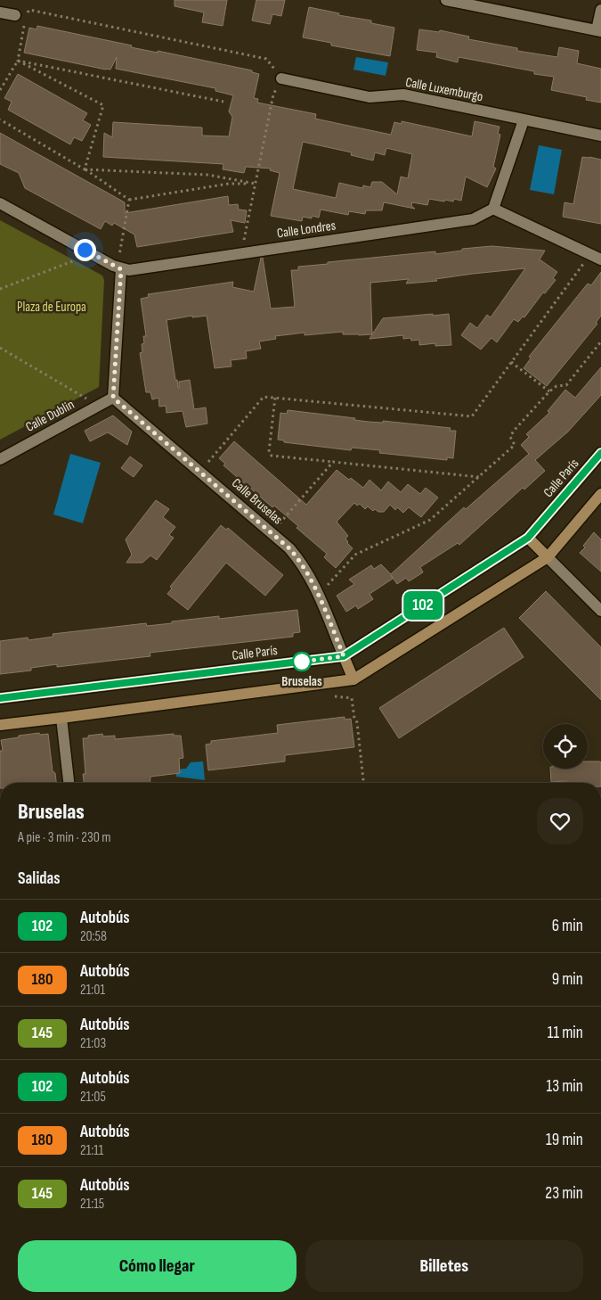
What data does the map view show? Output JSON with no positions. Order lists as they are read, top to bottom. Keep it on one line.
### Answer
{"streets":{"main road":["Calle París"],"street":["Calle Luxemburgo","Calle Londres","Calle Dublin","Calle Bruselas"]},"crossings":[["Calle Dublin","Calle Bruselas"],["Calle París","Calle Bruselas"]],"parks":["Plaza de Europa"],"places":["Bruselas"],"lines":["bus line 102"],"page":{"on_map":"102","heading":[["Bruselas","A pie · 3 min · 230 m"],"Salidas"],"list":[{"mark":"102","name":"Autobús","note":"20:58","value":"6 min"},{"mark":"180","name":"Autobús","note":"21:01","value":"9 min"},{"mark":"145","name":"Autobús","note":"21:03","value":"11 min"},{"mark":"102","name":"Autobús","note":"21:05","value":"13 min"},{"mark":"180","name":"Autobús","note":"21:11","value":"19 min"},{"mark":"145","name":"Autobús","note":"21:15","value":"23 min"}],"buttons":["Cómo llegar","Billetes"]}}
